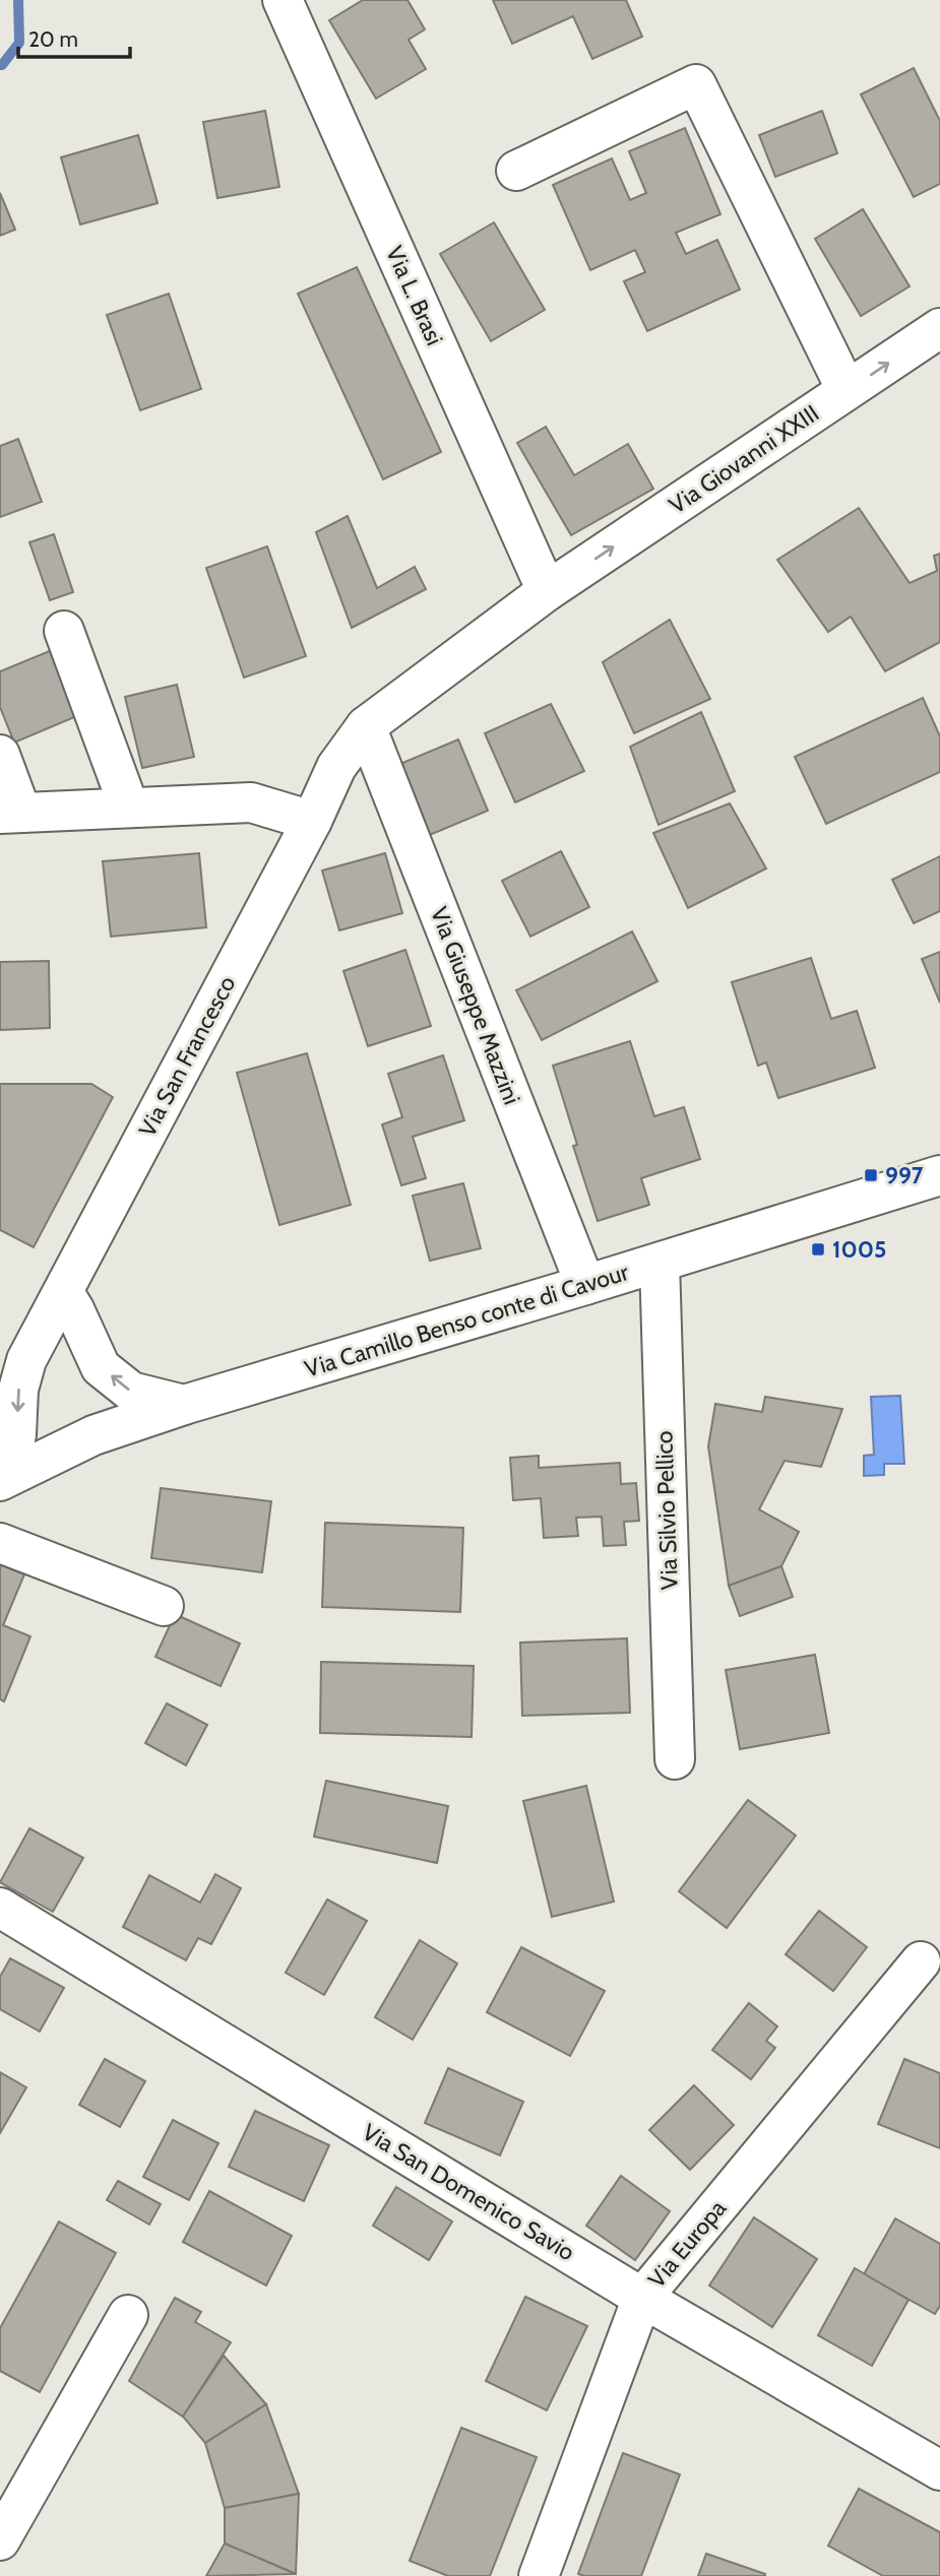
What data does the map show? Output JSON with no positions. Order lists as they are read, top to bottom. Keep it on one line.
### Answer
{"streets":{"street":["Via L. Brasi","Via Giovanni XXIII","Via Giuseppe Mazzini","Via San Francesco","Via Camillo Benso conte di Cavour","Via Silvio Pellico","Via San Domenico Savio","Via Europa"]},"crossings":[["Via L. Brasi","Via Giovanni XXIII"],["Via Giovanni XXIII","Via Giuseppe Mazzini"],["Via Giovanni XXIII","Via San Francesco"],["Via Giuseppe Mazzini","Via San Francesco"],["Via Giuseppe Mazzini","Via Camillo Benso conte di Cavour"],["Via San Francesco","Via Camillo Benso conte di Cavour"],["Via Camillo Benso conte di Cavour","Via Silvio Pellico"],["Via San Domenico Savio","Via Europa"]],"one_way":["Via Giovanni XXIII"],"places":{"transit":["997","1005"]},"scale_bar":"20 m"}
